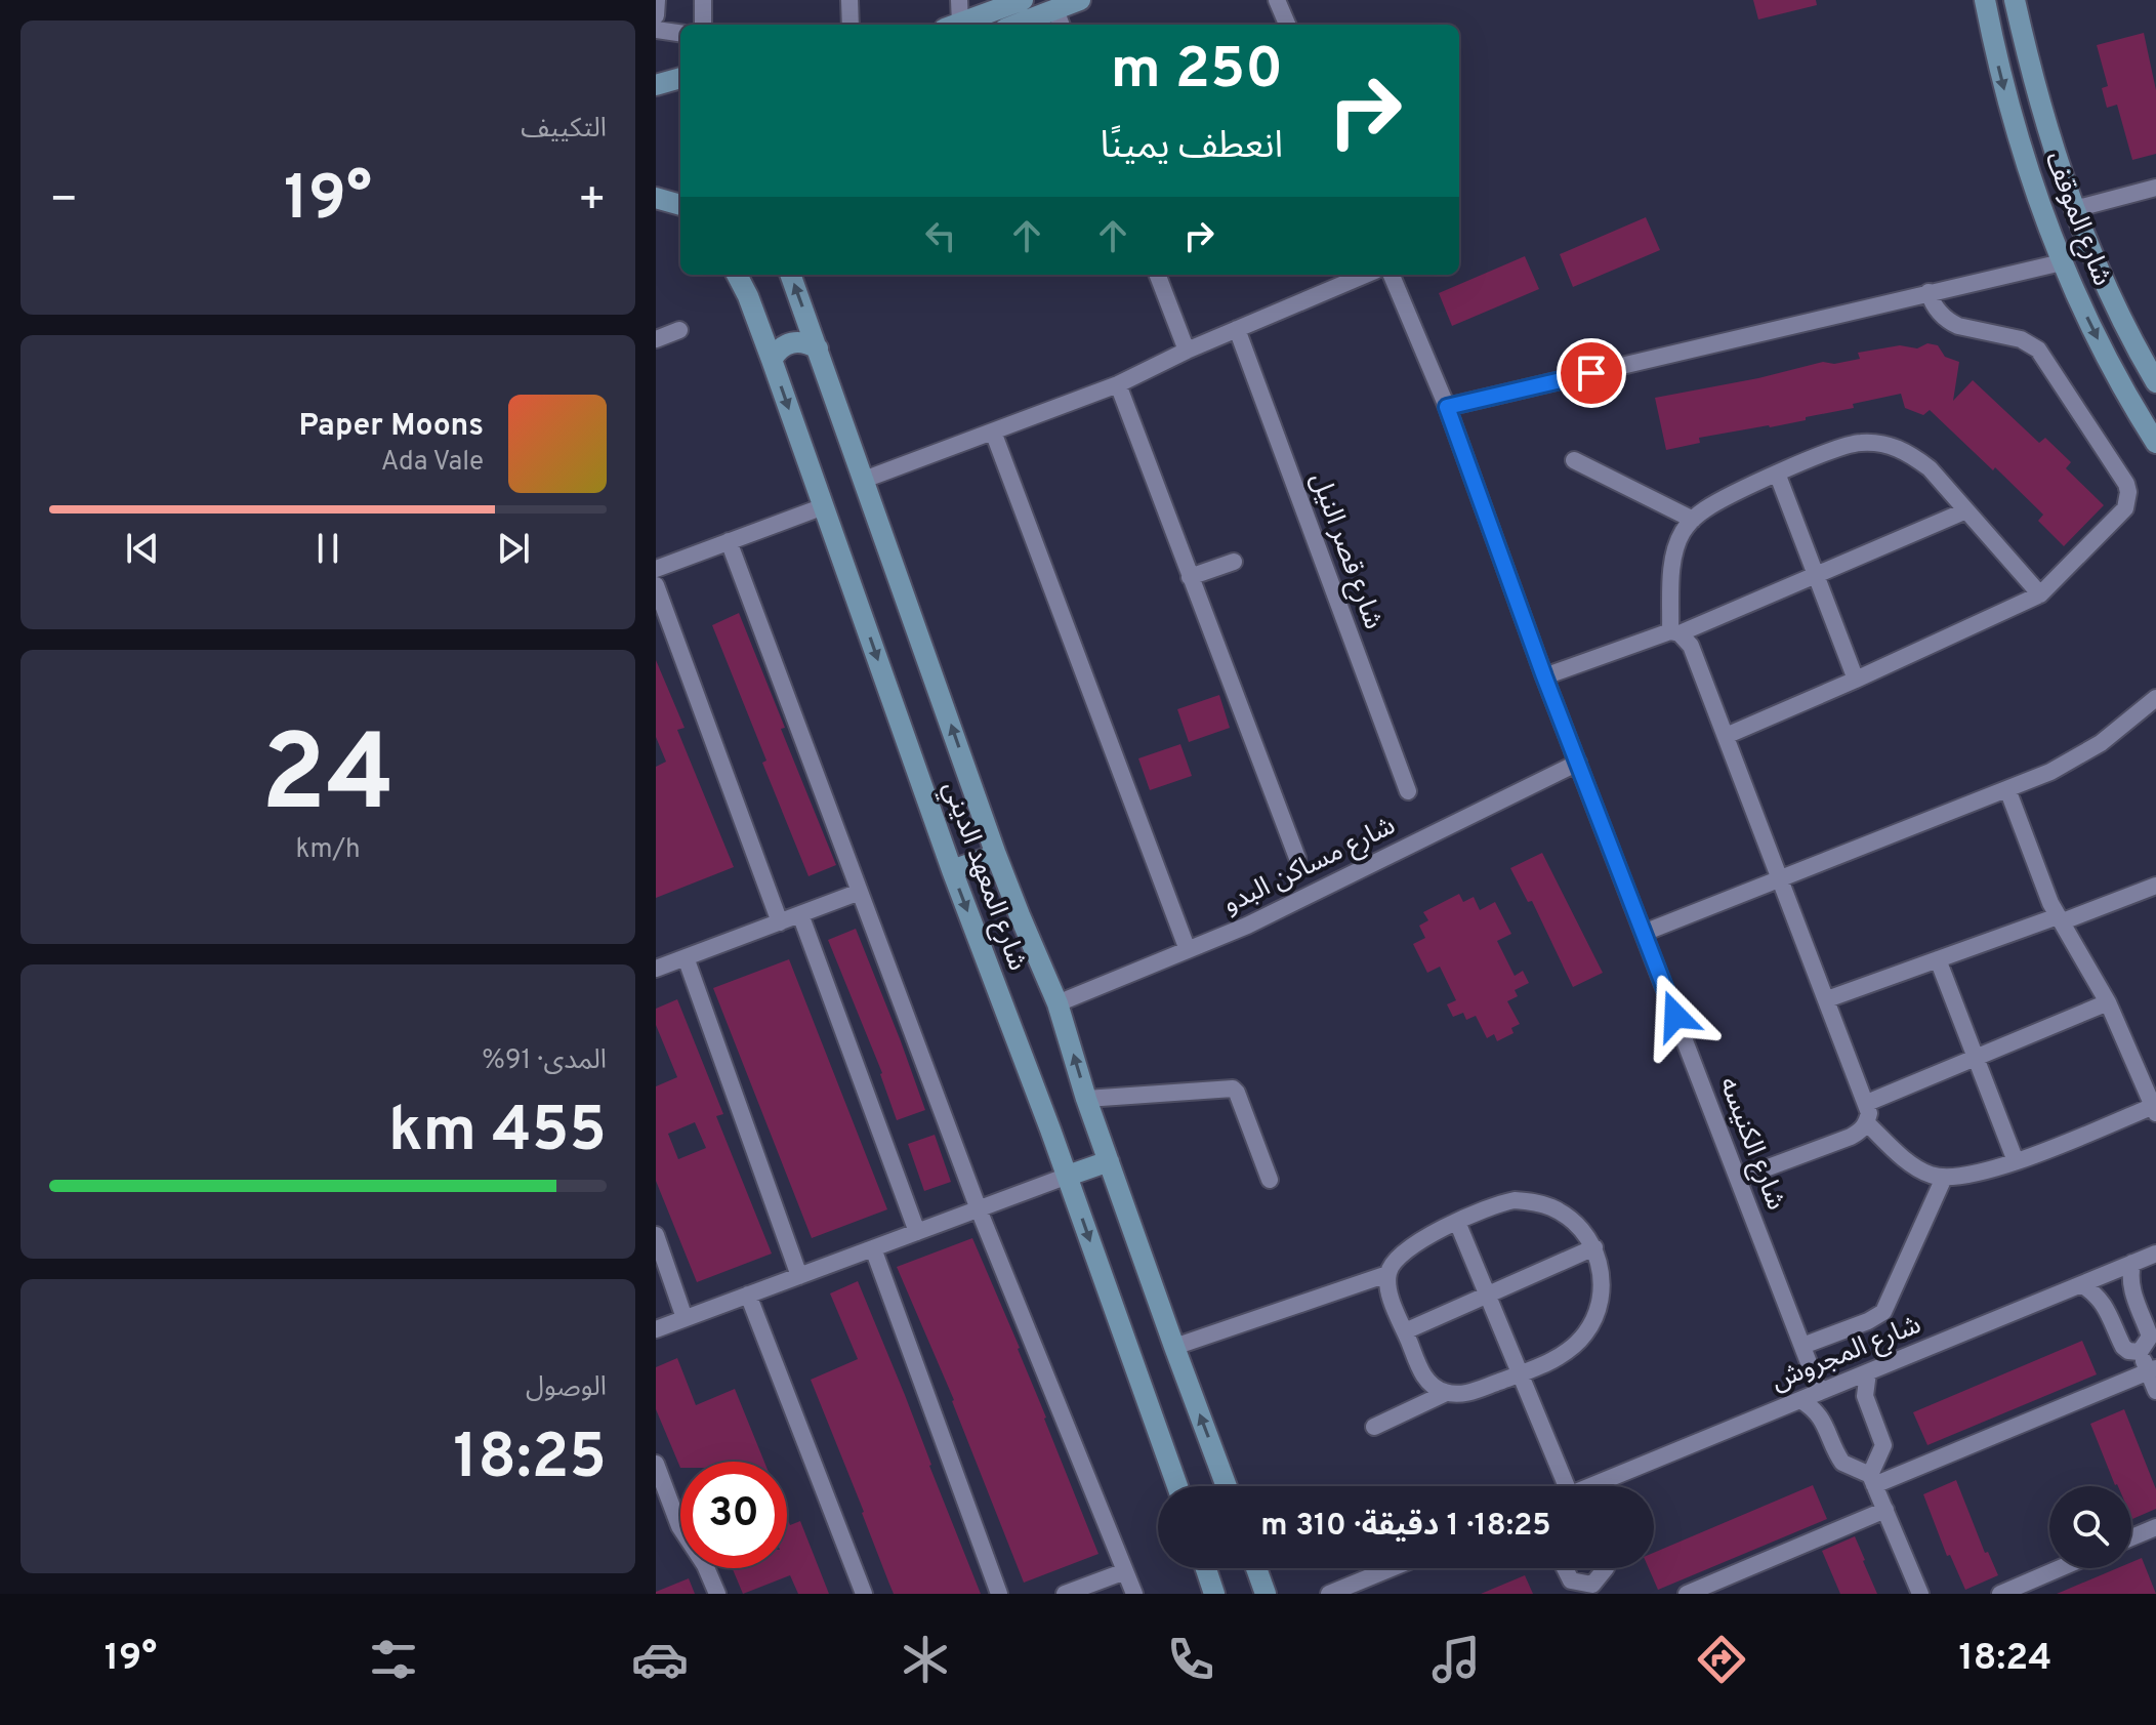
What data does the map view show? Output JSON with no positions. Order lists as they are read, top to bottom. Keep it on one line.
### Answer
{"streets":{"street":["شارع الموقف","شارع قصر النيل","شارع مساكن البدو","شارع المعهد الديني","شارع الكنيسه","شارع المجروش"]},"crossings":[["شارع مساكن البدو","شارع المعهد الديني"],["شارع مساكن البدو","شارع الكنيسه"],["شارع الكنيسه","شارع المجروش"]],"page":{"tile":["التكييف",["24","km/h"],["المدى · 91%","455 km"],["الوصول","18:25"]],"turn":["250 m","انعطف يمينًا"],"heat":["−","19°","+"],"song":["Paper Moons","Ada Vale"],"limit":"30","trip":"18:25 · 1 دقيقة · 310 m","tabs":["18:24","19°"]}}
